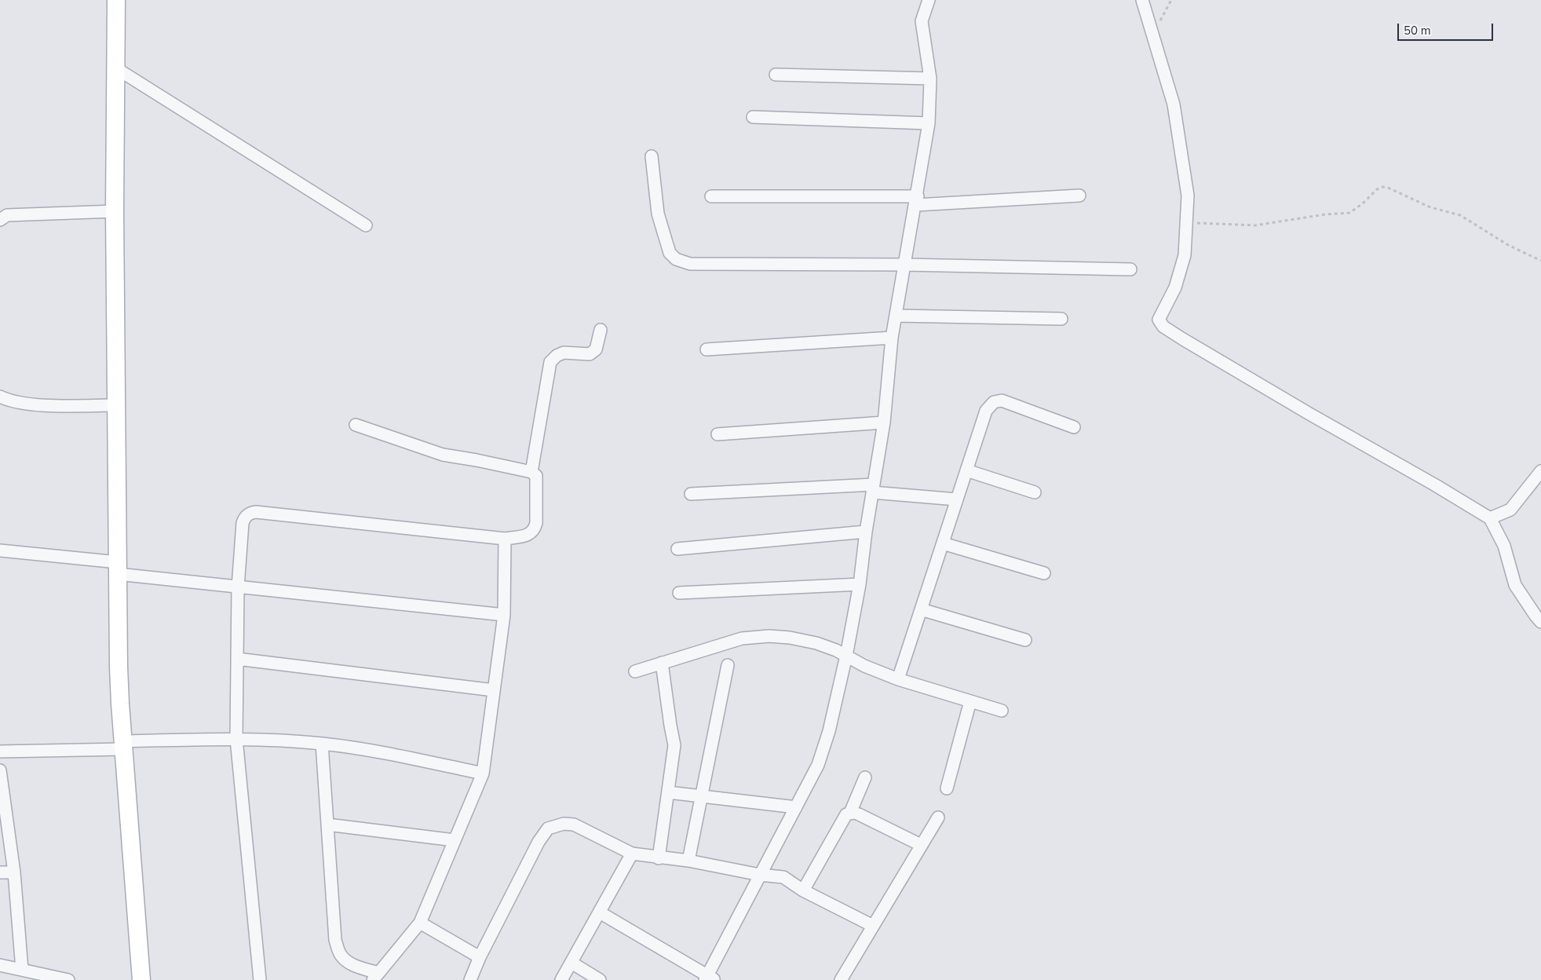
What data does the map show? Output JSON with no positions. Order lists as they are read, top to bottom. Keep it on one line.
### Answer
{"scale_bar":"50 m"}
